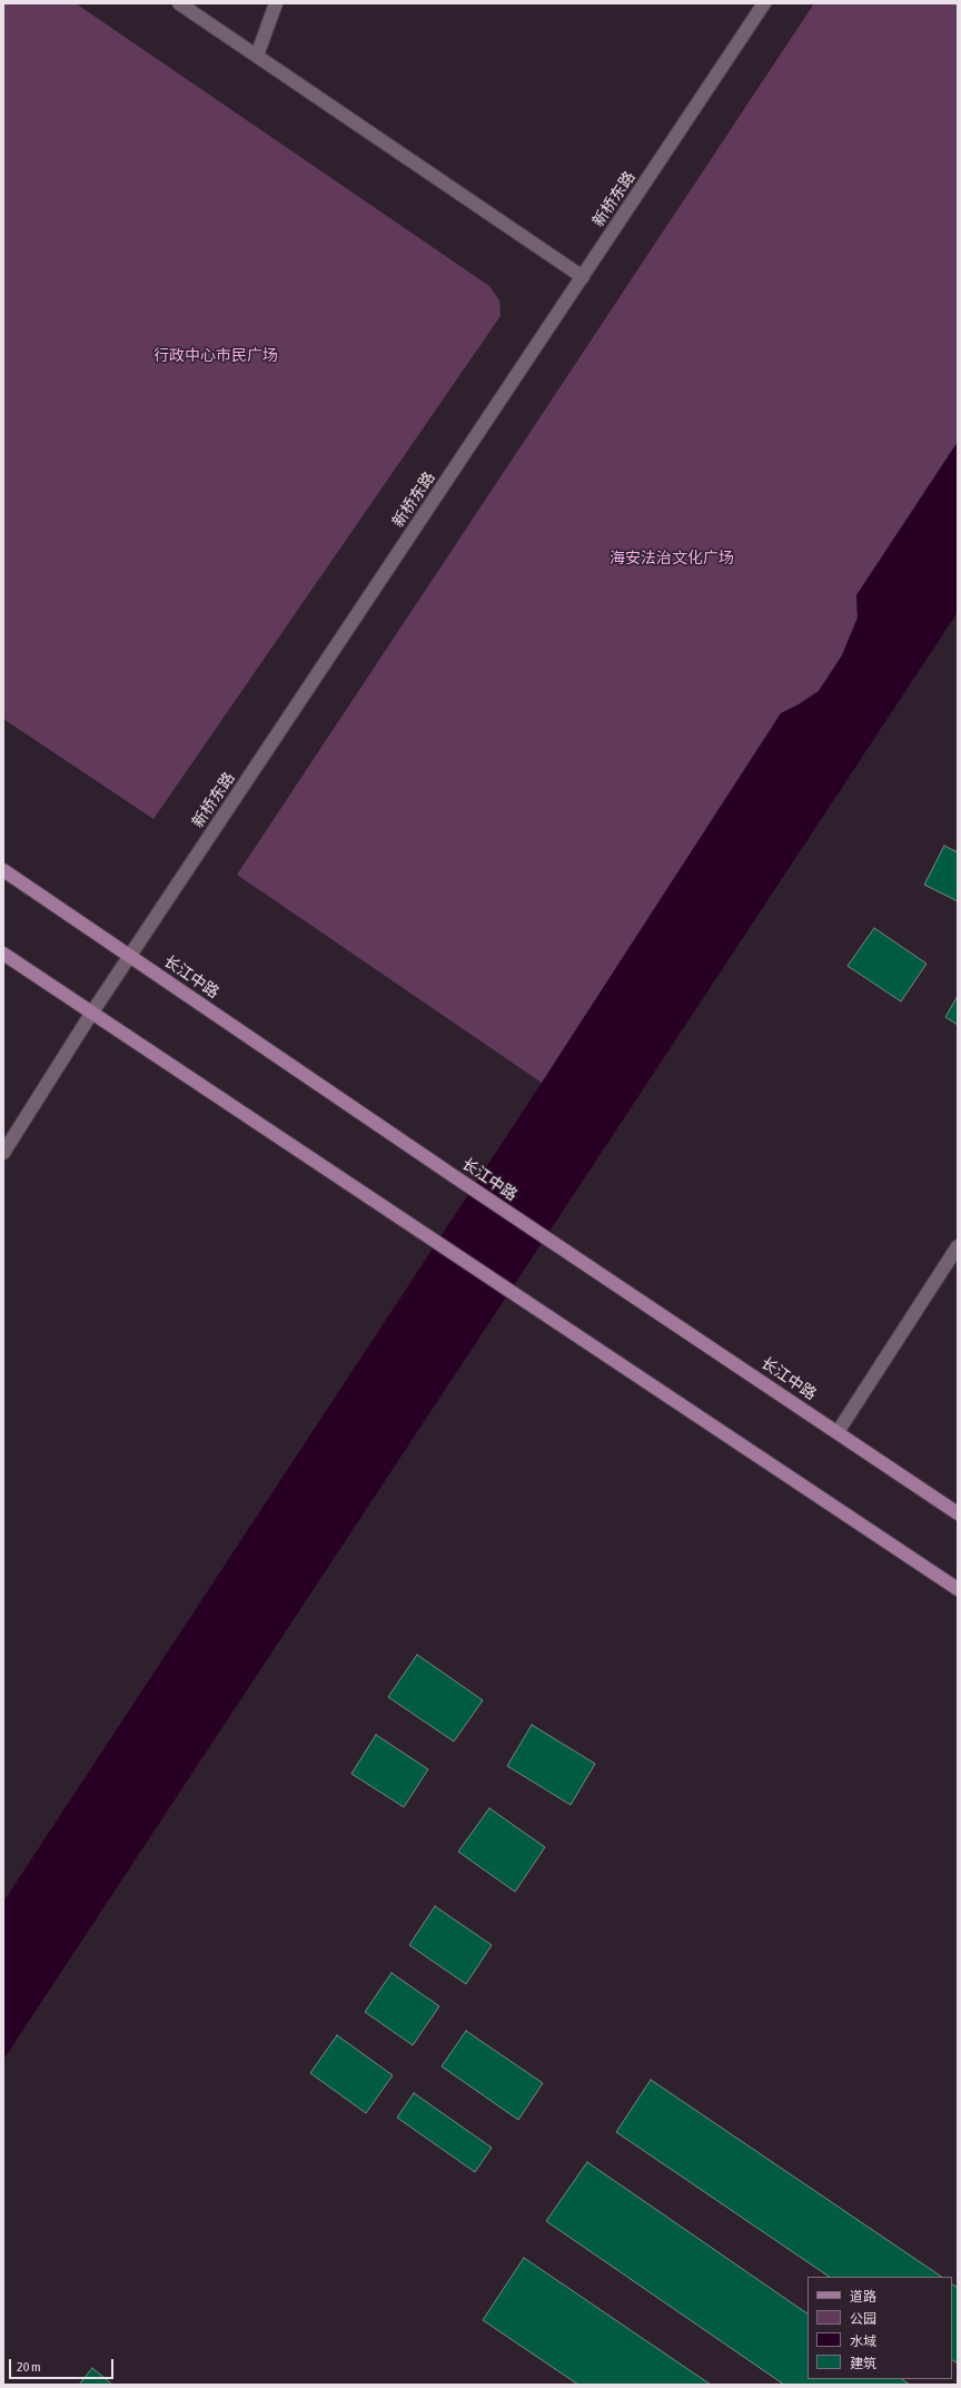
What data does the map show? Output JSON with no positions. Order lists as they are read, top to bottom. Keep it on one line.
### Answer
{"streets":{"main road":["长江中路"],"street":["新桥东路"]},"crossings":[["新桥东路","长江中路"]],"parks":["行政中心市民广场","海安法治文化广场"],"legend":["道路","公园","水域","建筑"],"scale_bar":"20 m"}
